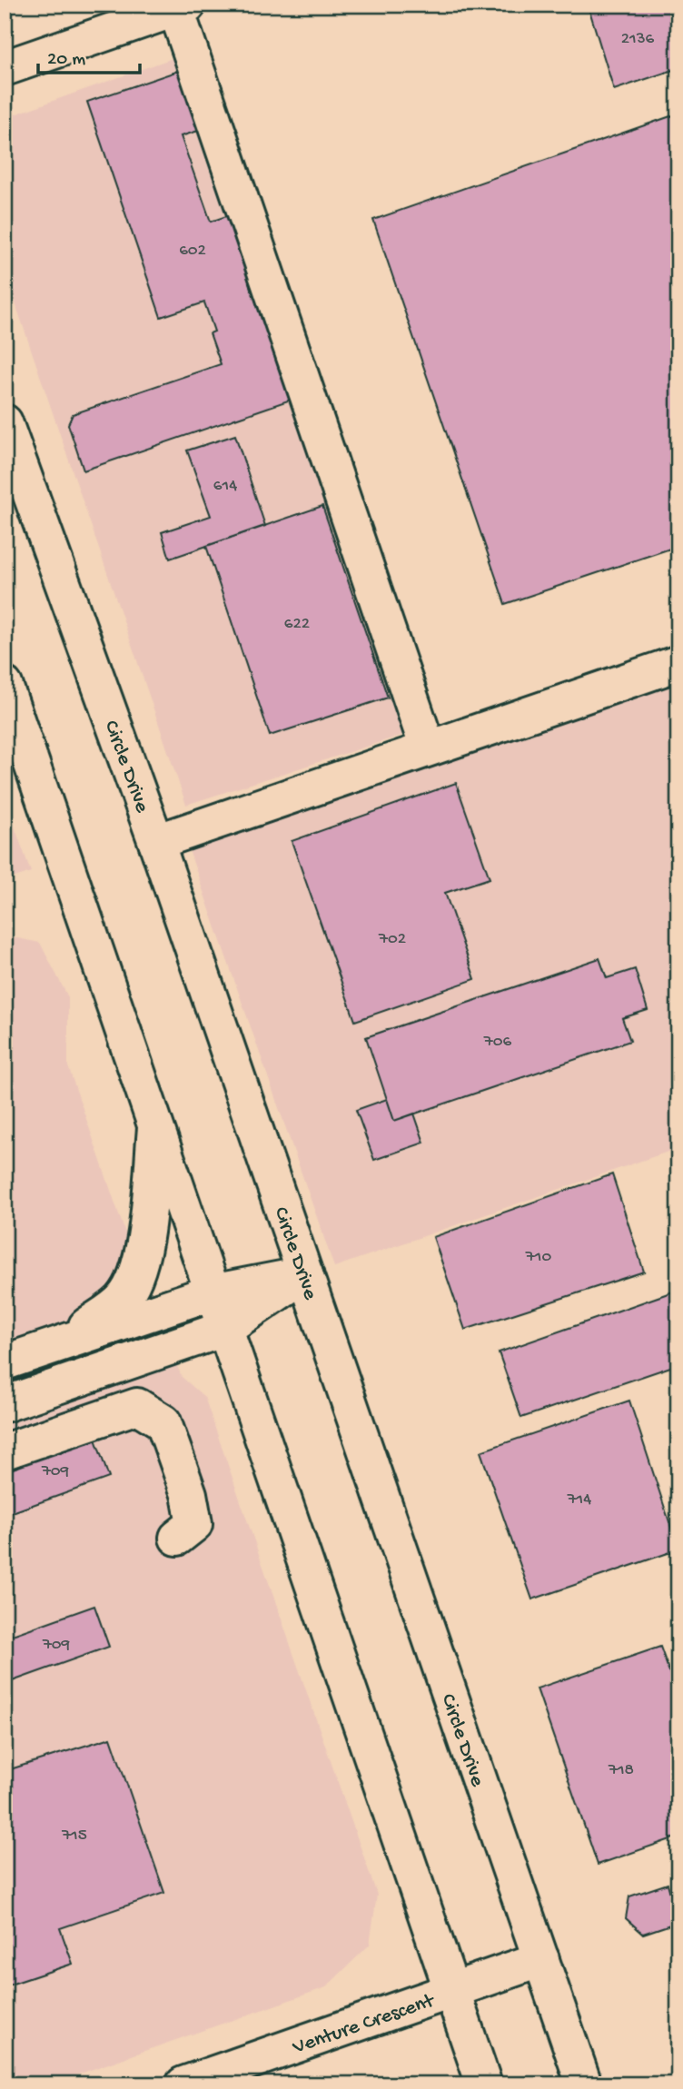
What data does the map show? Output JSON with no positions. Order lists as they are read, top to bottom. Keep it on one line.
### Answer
{"streets":{"main road":["Circle Drive","Venture Crescent"]},"crossings":[["Circle Drive","Venture Crescent"]],"house_numbers":["2136","602","614","622","702","706","710","709","714","709","718","715"],"scale_bar":"20 m"}
